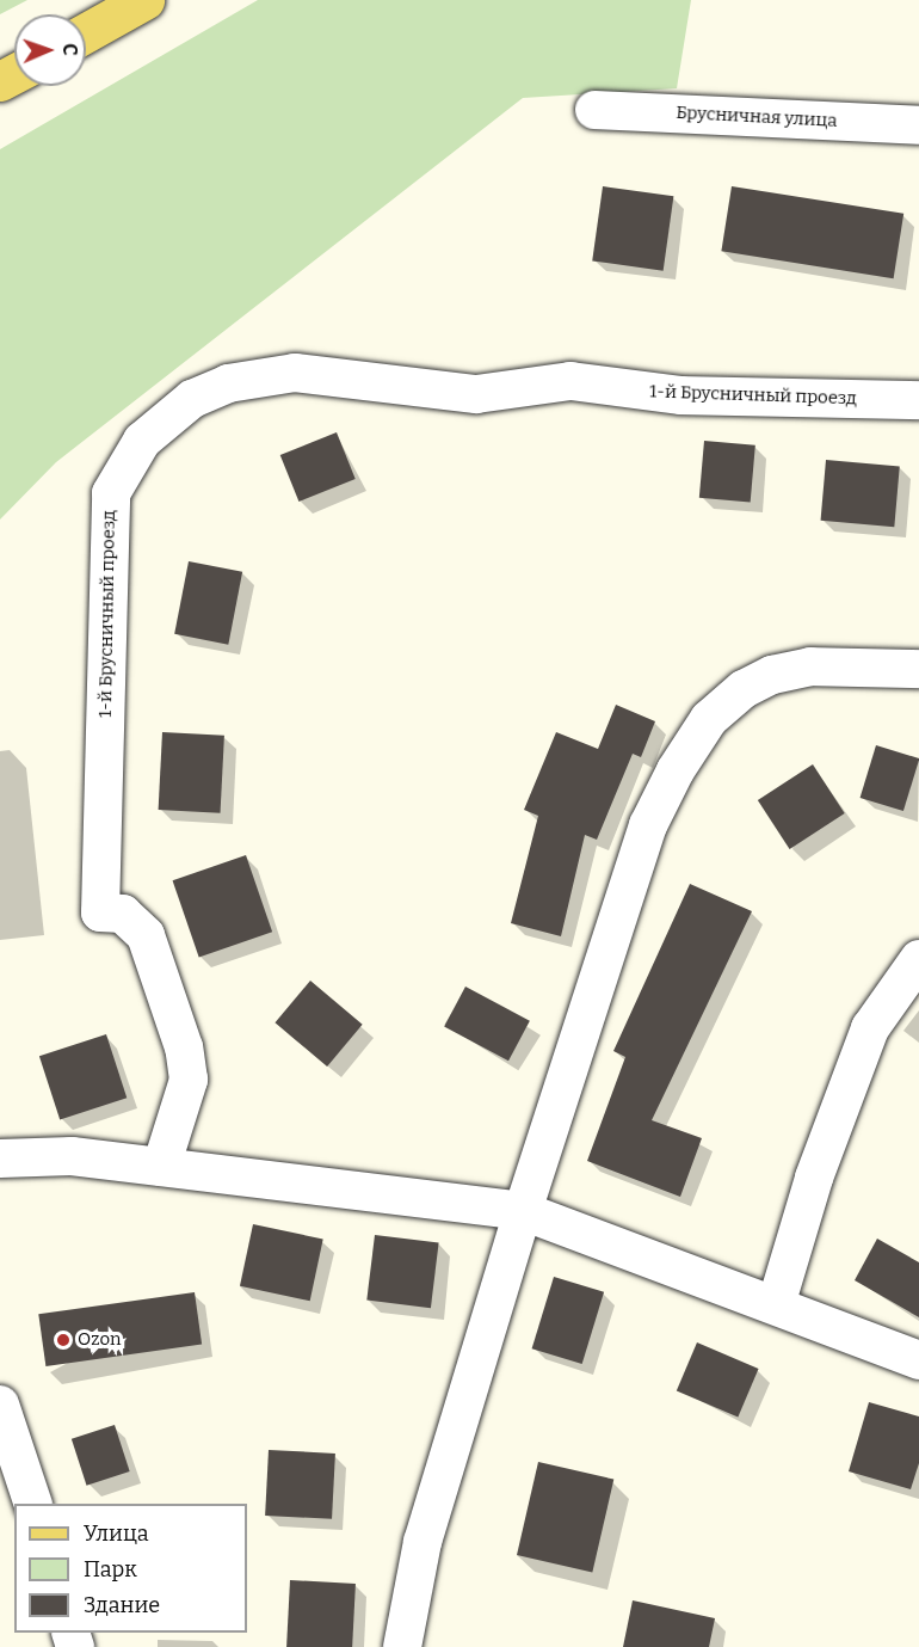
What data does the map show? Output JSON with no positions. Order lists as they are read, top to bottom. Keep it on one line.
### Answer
{"streets":{"street":["Брусничная улица","1-й Брусничный проезд"]},"places":["Ozon"],"legend":["Улица","Парк","Здание"],"north":"right"}
